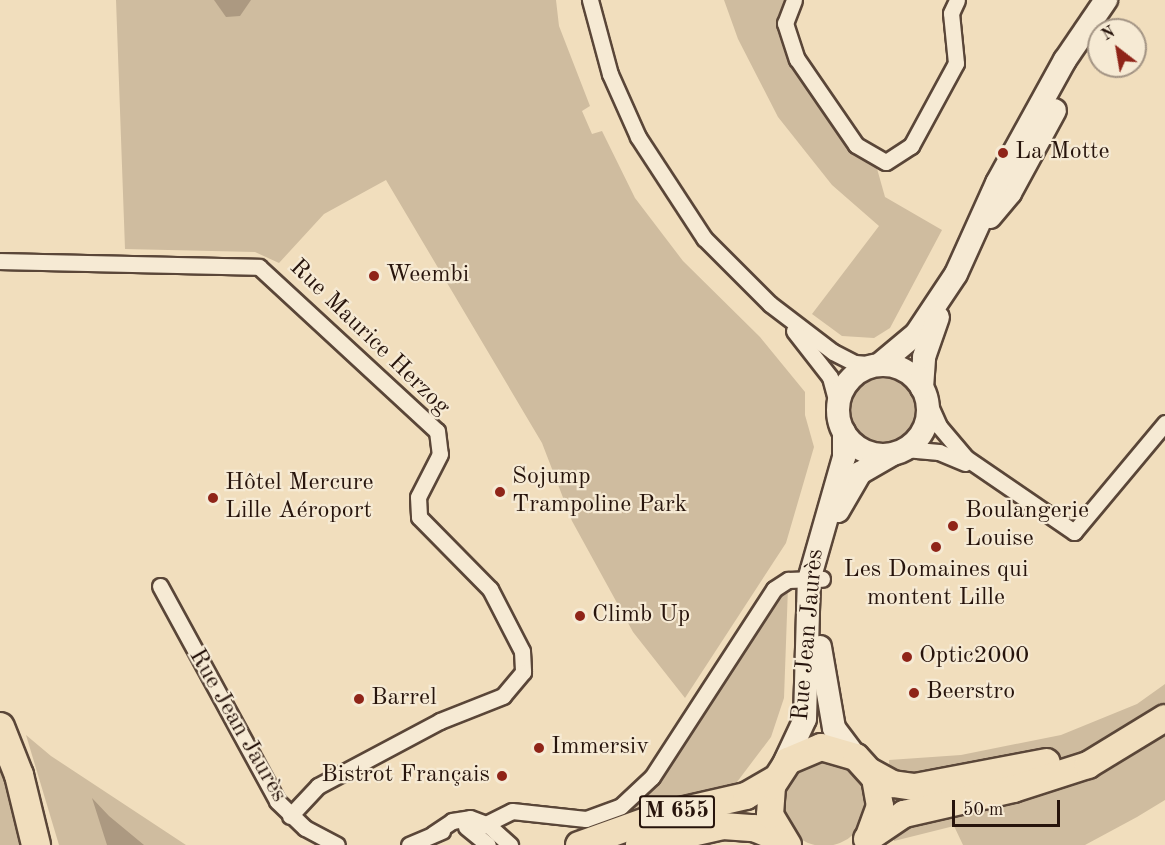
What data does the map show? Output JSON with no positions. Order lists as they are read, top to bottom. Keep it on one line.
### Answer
{"streets":{"main road":["Rue Jean Jaurès","M 655"],"street":["Rue Maurice Herzog"]},"crossings":[["Rue Maurice Herzog","Rue Jean Jaurès"],["Rue Jean Jaurès","M 655"]],"places":["La Motte","Weembi","Sojump Trampoline Park","Hôtel Mercure Lille Aéroport","Boulangerie Louise","Les Domaines qui montent Lille","Climb Up","Optic2000","Beerstro","Barrel","Immersiv","Bistrot Français"],"scale_bar":"50 m","north":"top left"}
